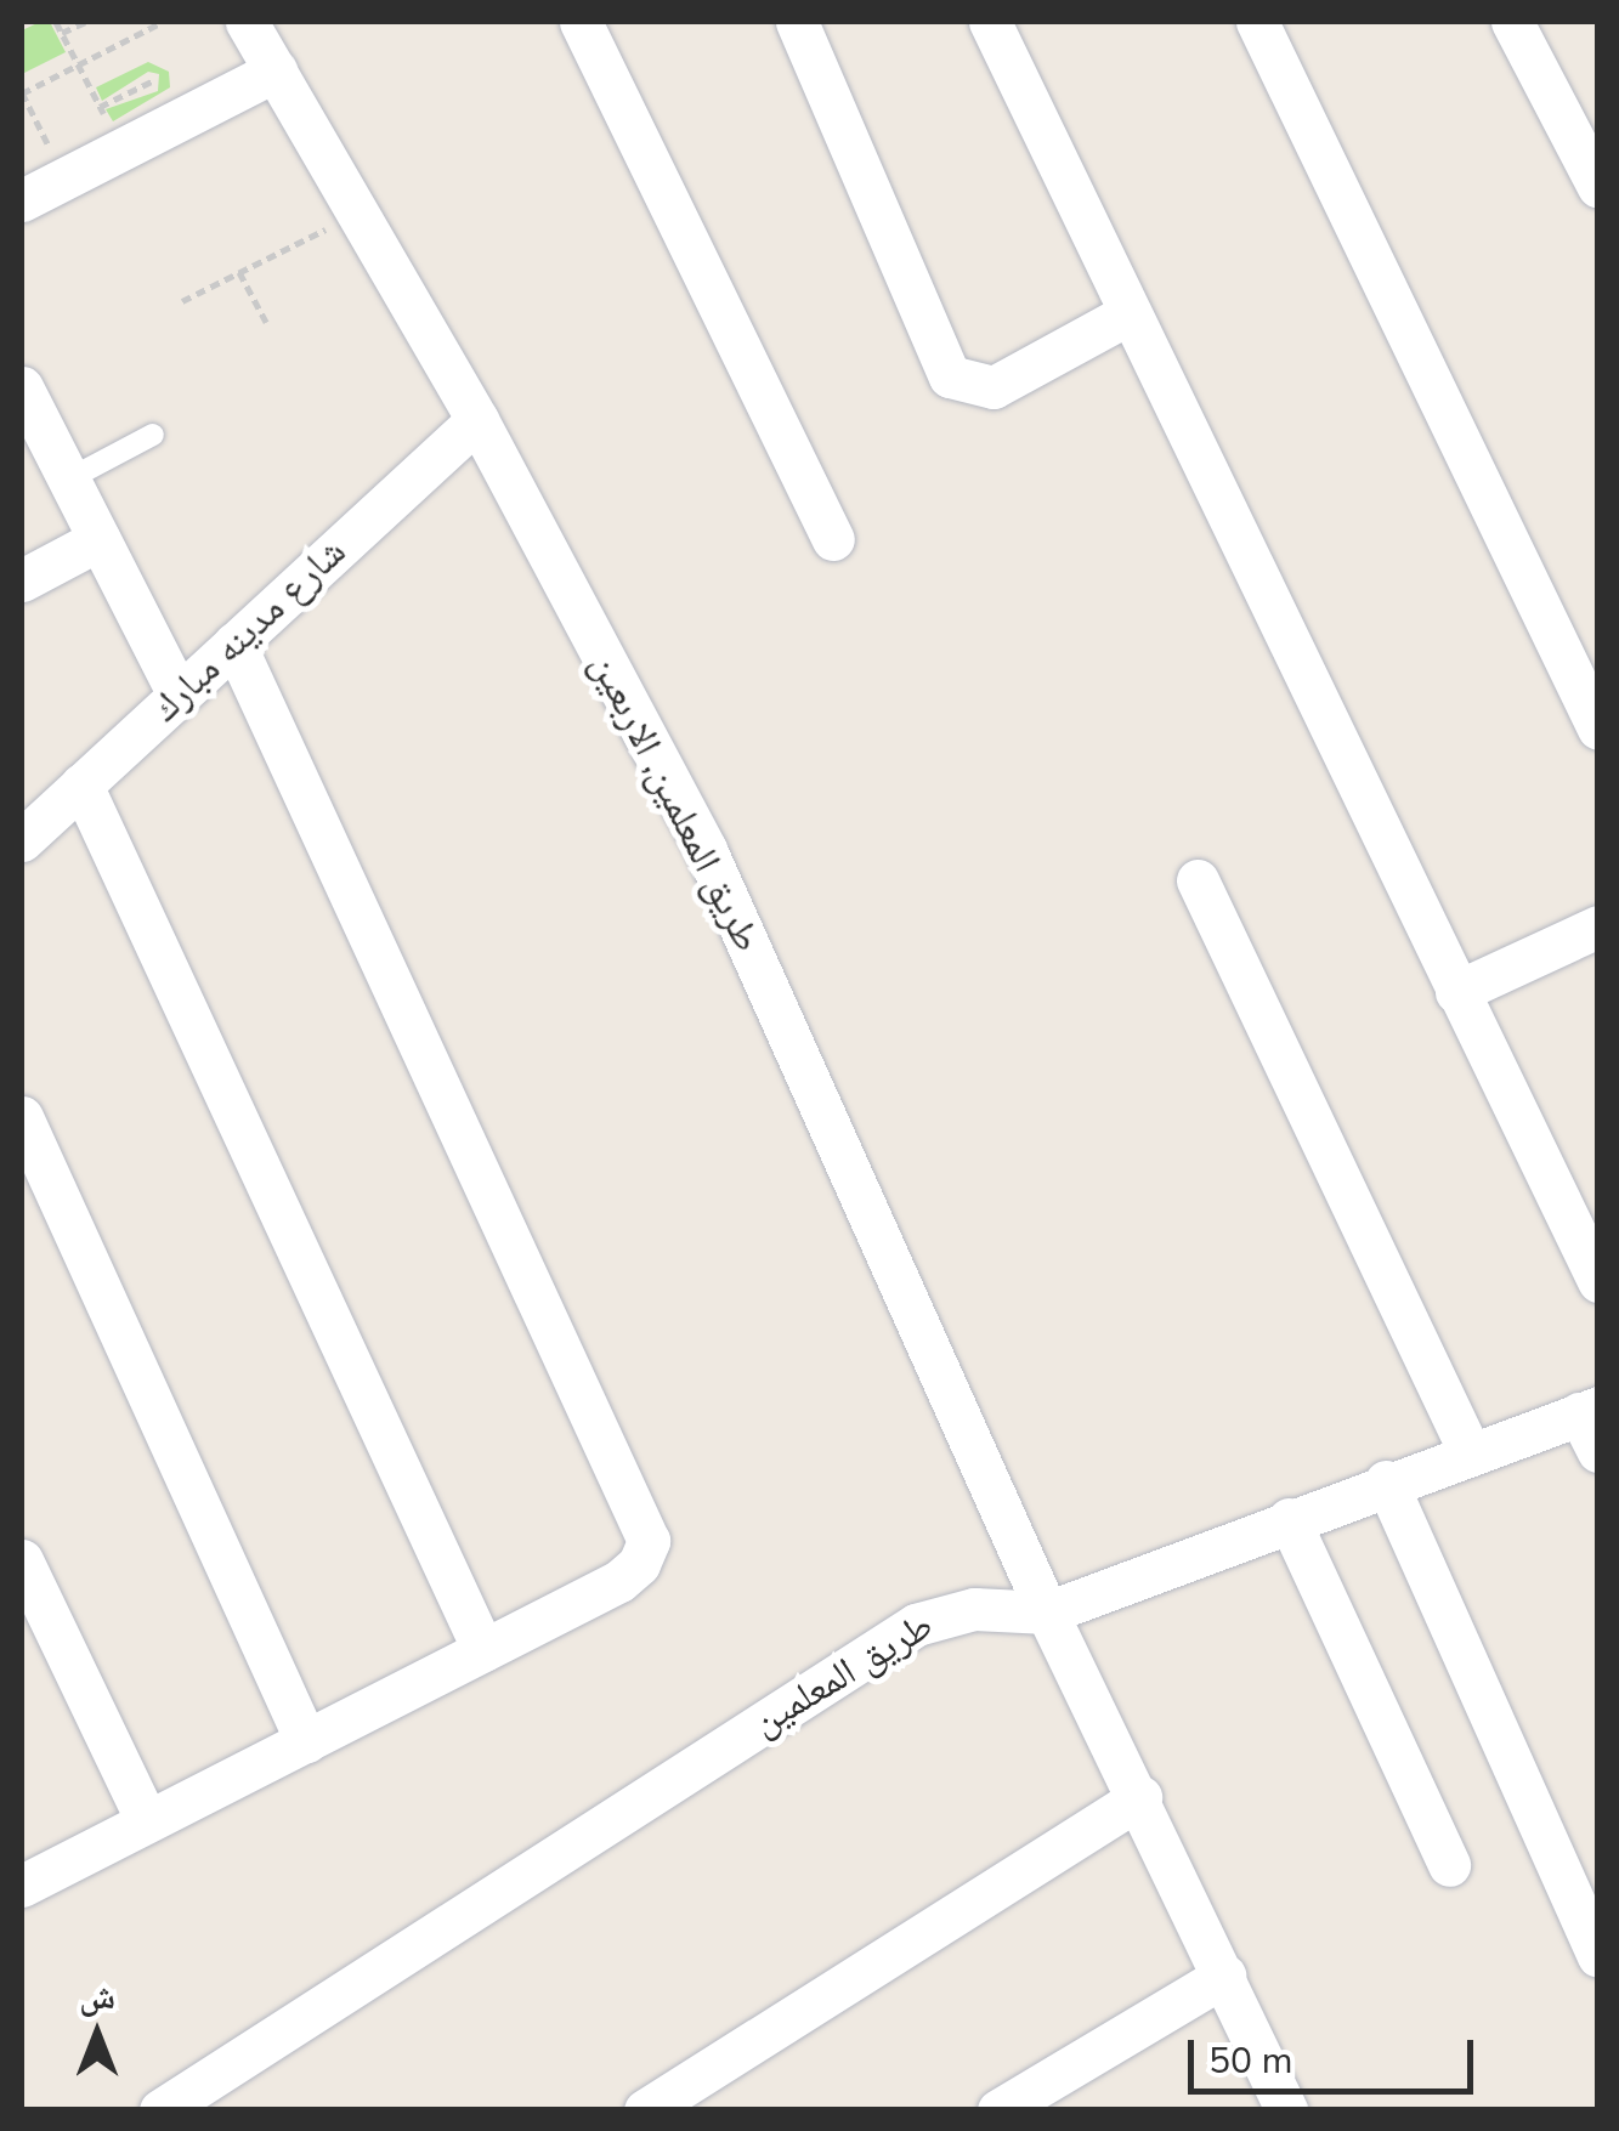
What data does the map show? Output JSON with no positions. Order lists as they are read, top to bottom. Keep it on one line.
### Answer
{"streets":{"street":["شارع مدينه مبارك","طريق المعلمين, الاربعين","طريق المعلمين"]},"crossings":[["شارع مدينه مبارك","طريق المعلمين, الاربعين"],["طريق المعلمين, الاربعين","طريق المعلمين"]],"scale_bar":"50 m","north":"top"}
